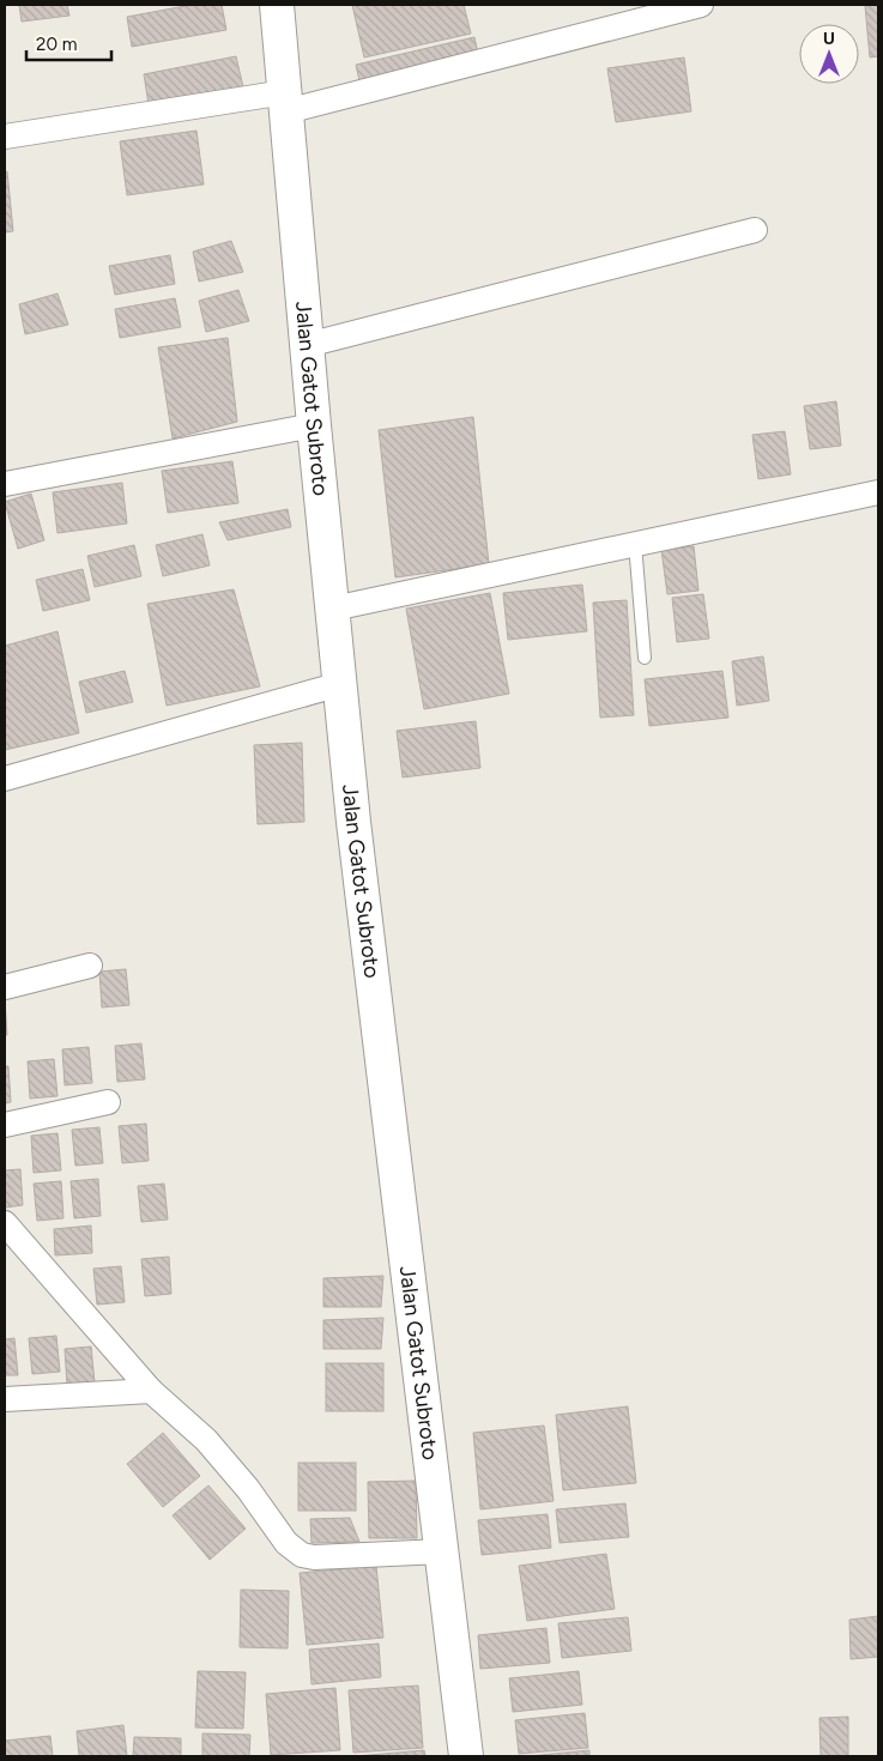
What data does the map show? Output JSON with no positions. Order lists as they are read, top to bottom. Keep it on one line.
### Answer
{"streets":{"street":["Jalan Gatot Subroto"]},"scale_bar":"20 m","north":"top"}
